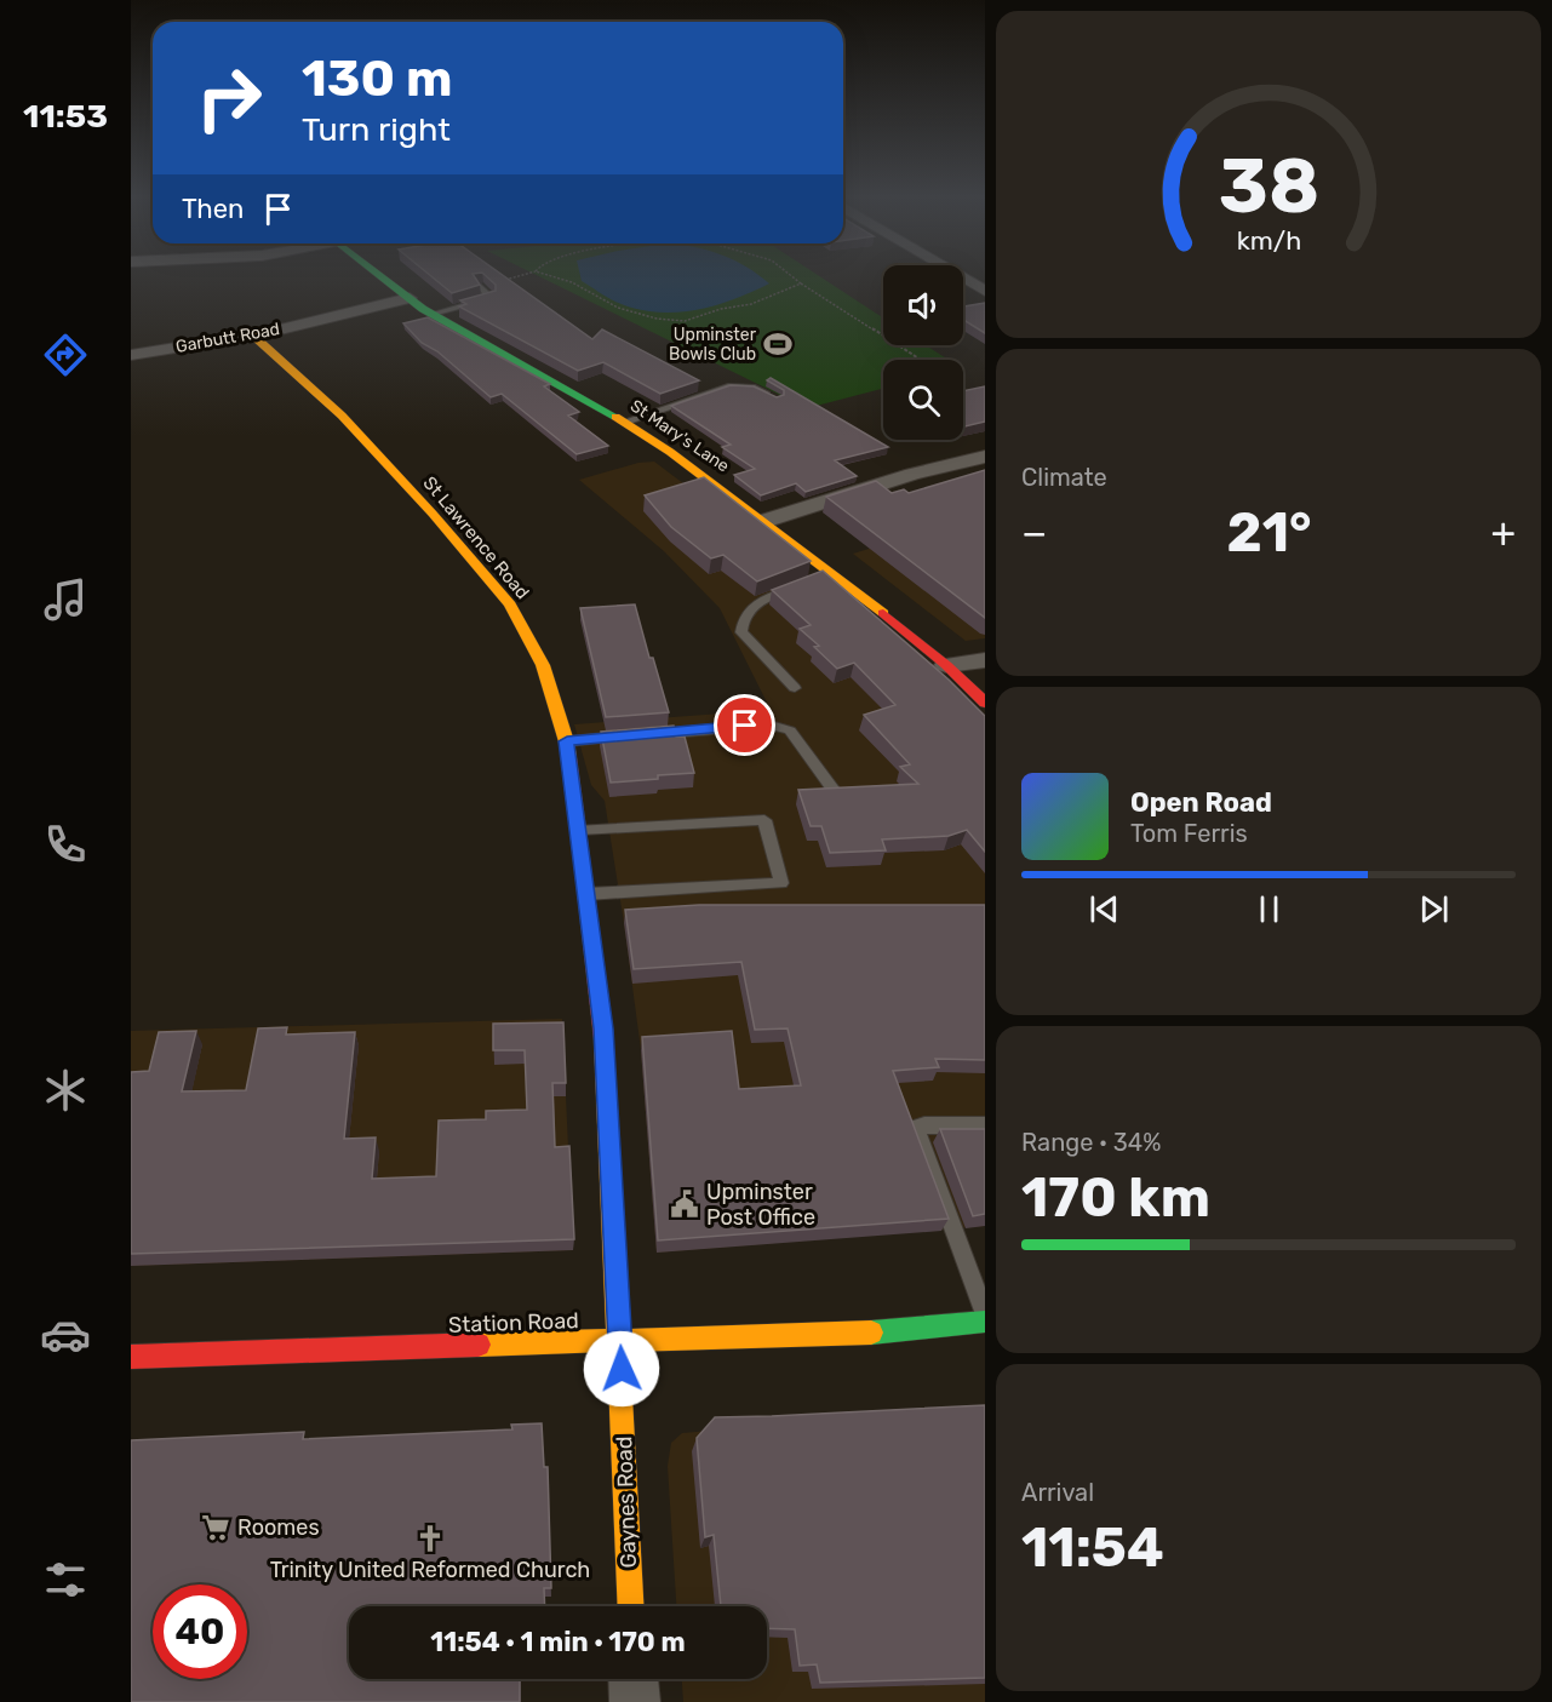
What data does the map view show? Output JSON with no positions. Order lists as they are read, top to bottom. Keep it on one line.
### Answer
{"streets":{"street":["Garbutt Road","St Mary's Lane","St Lawrence Road","Station Road","Gaynes Road"]},"crossings":[["Garbutt Road","St Mary's Lane"],["Garbutt Road","St Lawrence Road"],["St Lawrence Road","Station Road"],["St Lawrence Road","Gaynes Road"],["Station Road","Gaynes Road"]],"places":{"sports":["Upminster Bowls Club"],"public building":["Upminster Post Office"],"supermarket":["Roomes"],"church":["Trinity United Reformed Church"]},"page":{"tabs":"11:53","turn":["130 m","Turn right"],"then":"Then","tile":["Climate",["Range · 34%","170 km"],["Arrival","11:54"]],"heat":["−","21°","+"],"song":["Open Road","Tom Ferris"],"limit":"40","trip":"11:54 · 1 min · 170 m","gauge":["38","km/h"]}}
